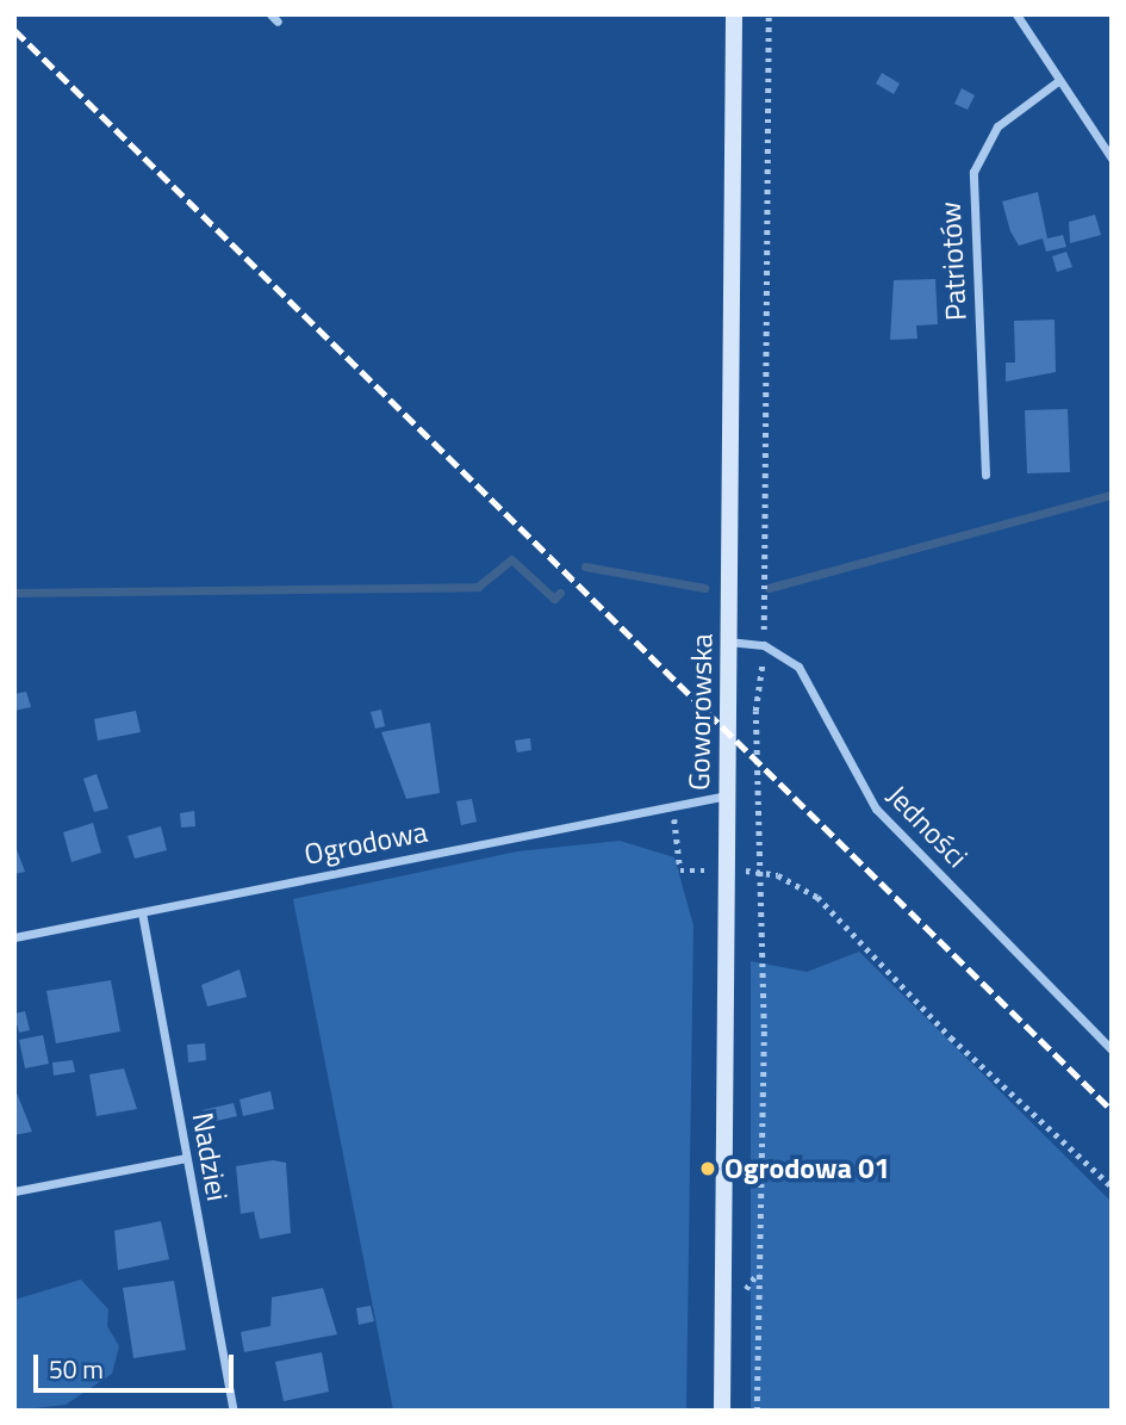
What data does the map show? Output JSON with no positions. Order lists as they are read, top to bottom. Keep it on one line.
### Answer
{"streets":{"main road":["Goworowska"],"street":["Patriotów","Jedności","Ogrodowa","Nadziei"]},"crossings":[["Goworowska","Jedności"],["Goworowska","Ogrodowa"],["Ogrodowa","Nadziei"]],"places":["Ogrodowa 01"],"scale_bar":"50 m"}
